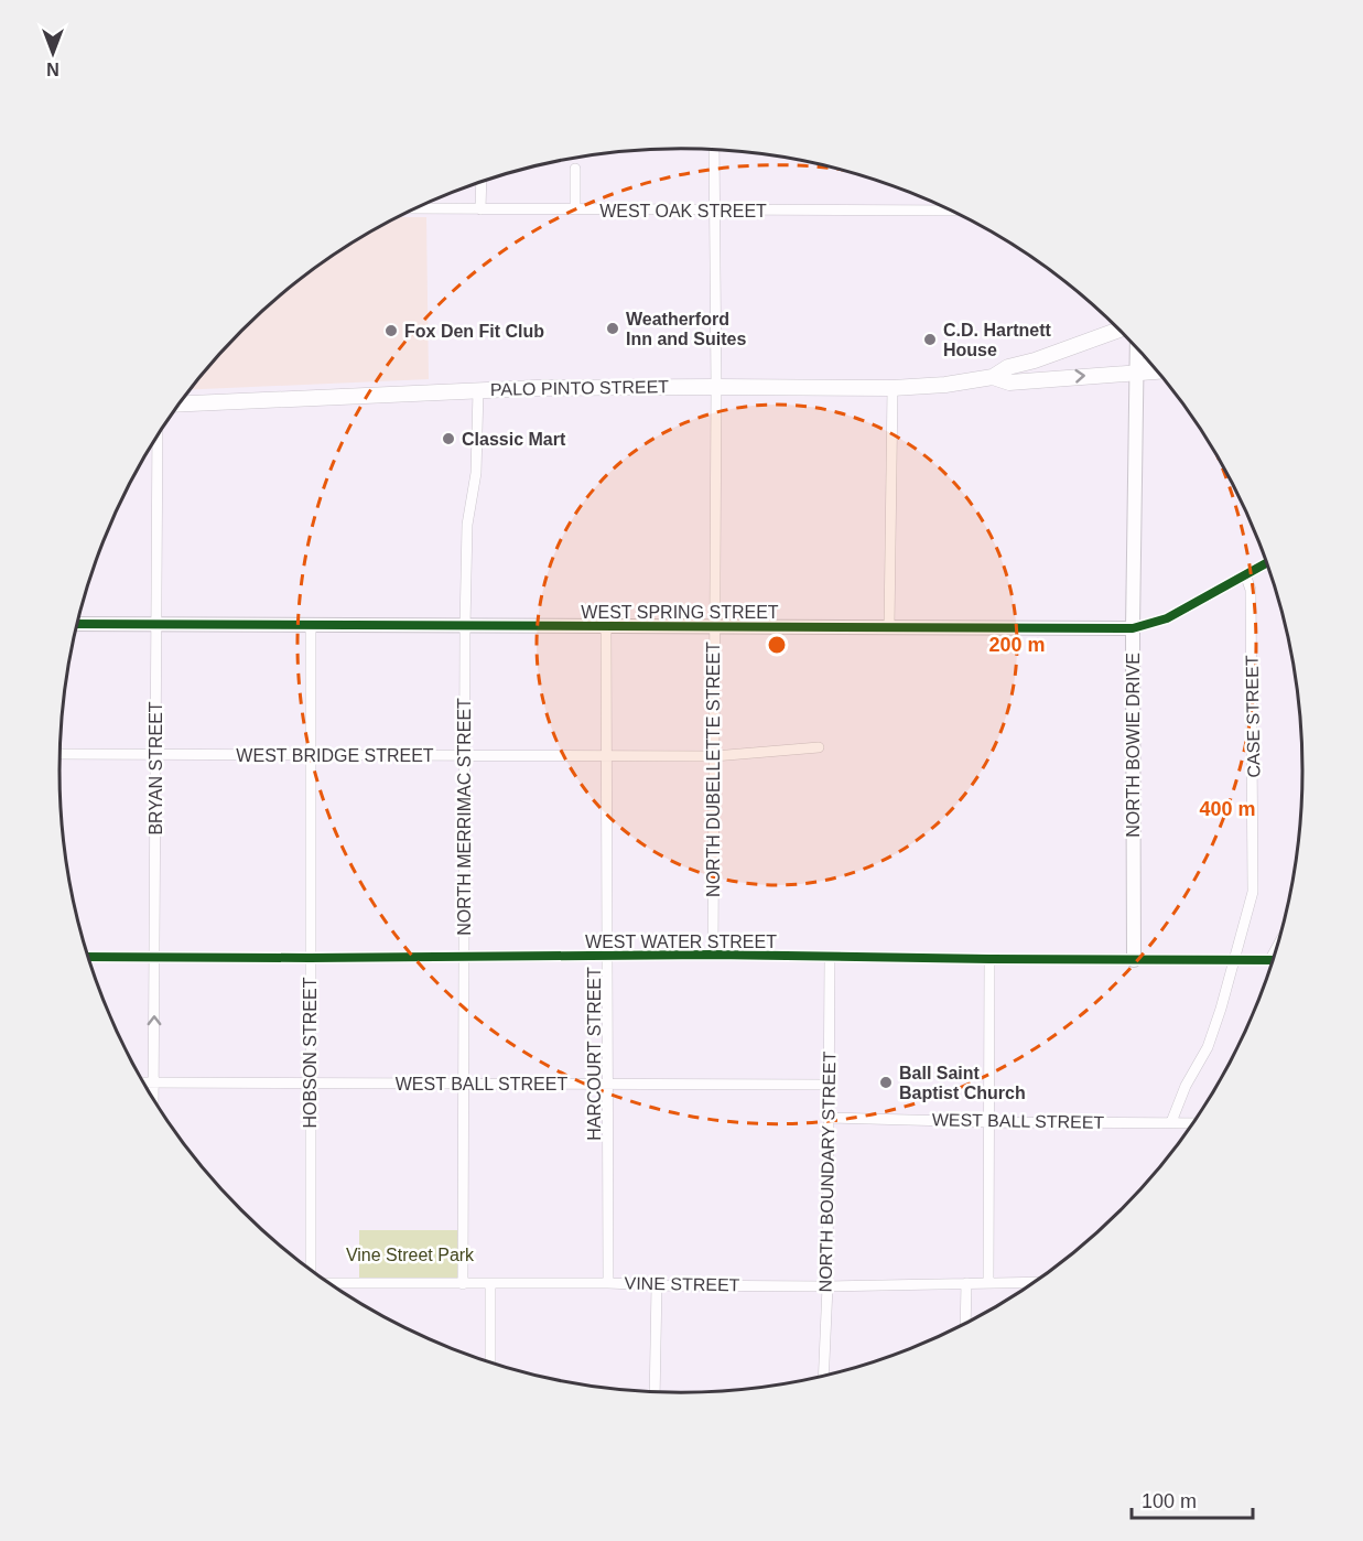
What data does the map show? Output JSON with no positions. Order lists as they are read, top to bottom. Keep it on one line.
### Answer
{"streets":{"main road":["PALO PINTO STREET"],"street":["WEST OAK STREET","WEST SPRING STREET","CASE STREET","NORTH BOWIE DRIVE","WEST BRIDGE STREET","BRYAN STREET","NORTH DUBELLETTE STREET","NORTH MERRIMAC STREET","WEST WATER STREET","HOBSON STREET","HARCOURT STREET","WEST BALL STREET","NORTH BOUNDARY STREET","VINE STREET"]},"crossings":[["WEST OAK STREET","NORTH DUBELLETTE STREET"],["PALO PINTO STREET","NORTH BOWIE DRIVE"],["PALO PINTO STREET","NORTH DUBELLETTE STREET"],["PALO PINTO STREET","NORTH MERRIMAC STREET"],["WEST SPRING STREET","CASE STREET"],["WEST SPRING STREET","NORTH BOWIE DRIVE"],["WEST SPRING STREET","BRYAN STREET"],["WEST SPRING STREET","NORTH DUBELLETTE STREET"],["WEST SPRING STREET","NORTH MERRIMAC STREET"],["WEST SPRING STREET","HOBSON STREET"],["WEST SPRING STREET","HARCOURT STREET"],["CASE STREET","WEST WATER STREET"],["CASE STREET","WEST BALL STREET"],["NORTH BOWIE DRIVE","WEST WATER STREET"],["WEST BRIDGE STREET","BRYAN STREET"],["WEST BRIDGE STREET","NORTH DUBELLETTE STREET"],["WEST BRIDGE STREET","NORTH MERRIMAC STREET"],["WEST BRIDGE STREET","HOBSON STREET"],["WEST BRIDGE STREET","HARCOURT STREET"],["BRYAN STREET","WEST WATER STREET"],["BRYAN STREET","WEST BALL STREET"],["NORTH DUBELLETTE STREET","WEST WATER STREET"],["NORTH MERRIMAC STREET","WEST WATER STREET"],["NORTH MERRIMAC STREET","WEST BALL STREET"],["NORTH MERRIMAC STREET","VINE STREET"],["WEST WATER STREET","HOBSON STREET"],["WEST WATER STREET","HARCOURT STREET"],["WEST WATER STREET","NORTH BOUNDARY STREET"],["HOBSON STREET","WEST BALL STREET"],["HARCOURT STREET","WEST BALL STREET"],["HARCOURT STREET","VINE STREET"],["WEST BALL STREET","NORTH BOUNDARY STREET"],["NORTH BOUNDARY STREET","VINE STREET"]],"parks":["Vine Street Park"],"places":["Weatherford Inn and Suites","Fox Den Fit Club","C.D. Hartnett House","Classic Mart","Ball Saint Baptist Church"],"scale_bar":"100 m","north":"bottom","rings":["200 m","400 m"]}
